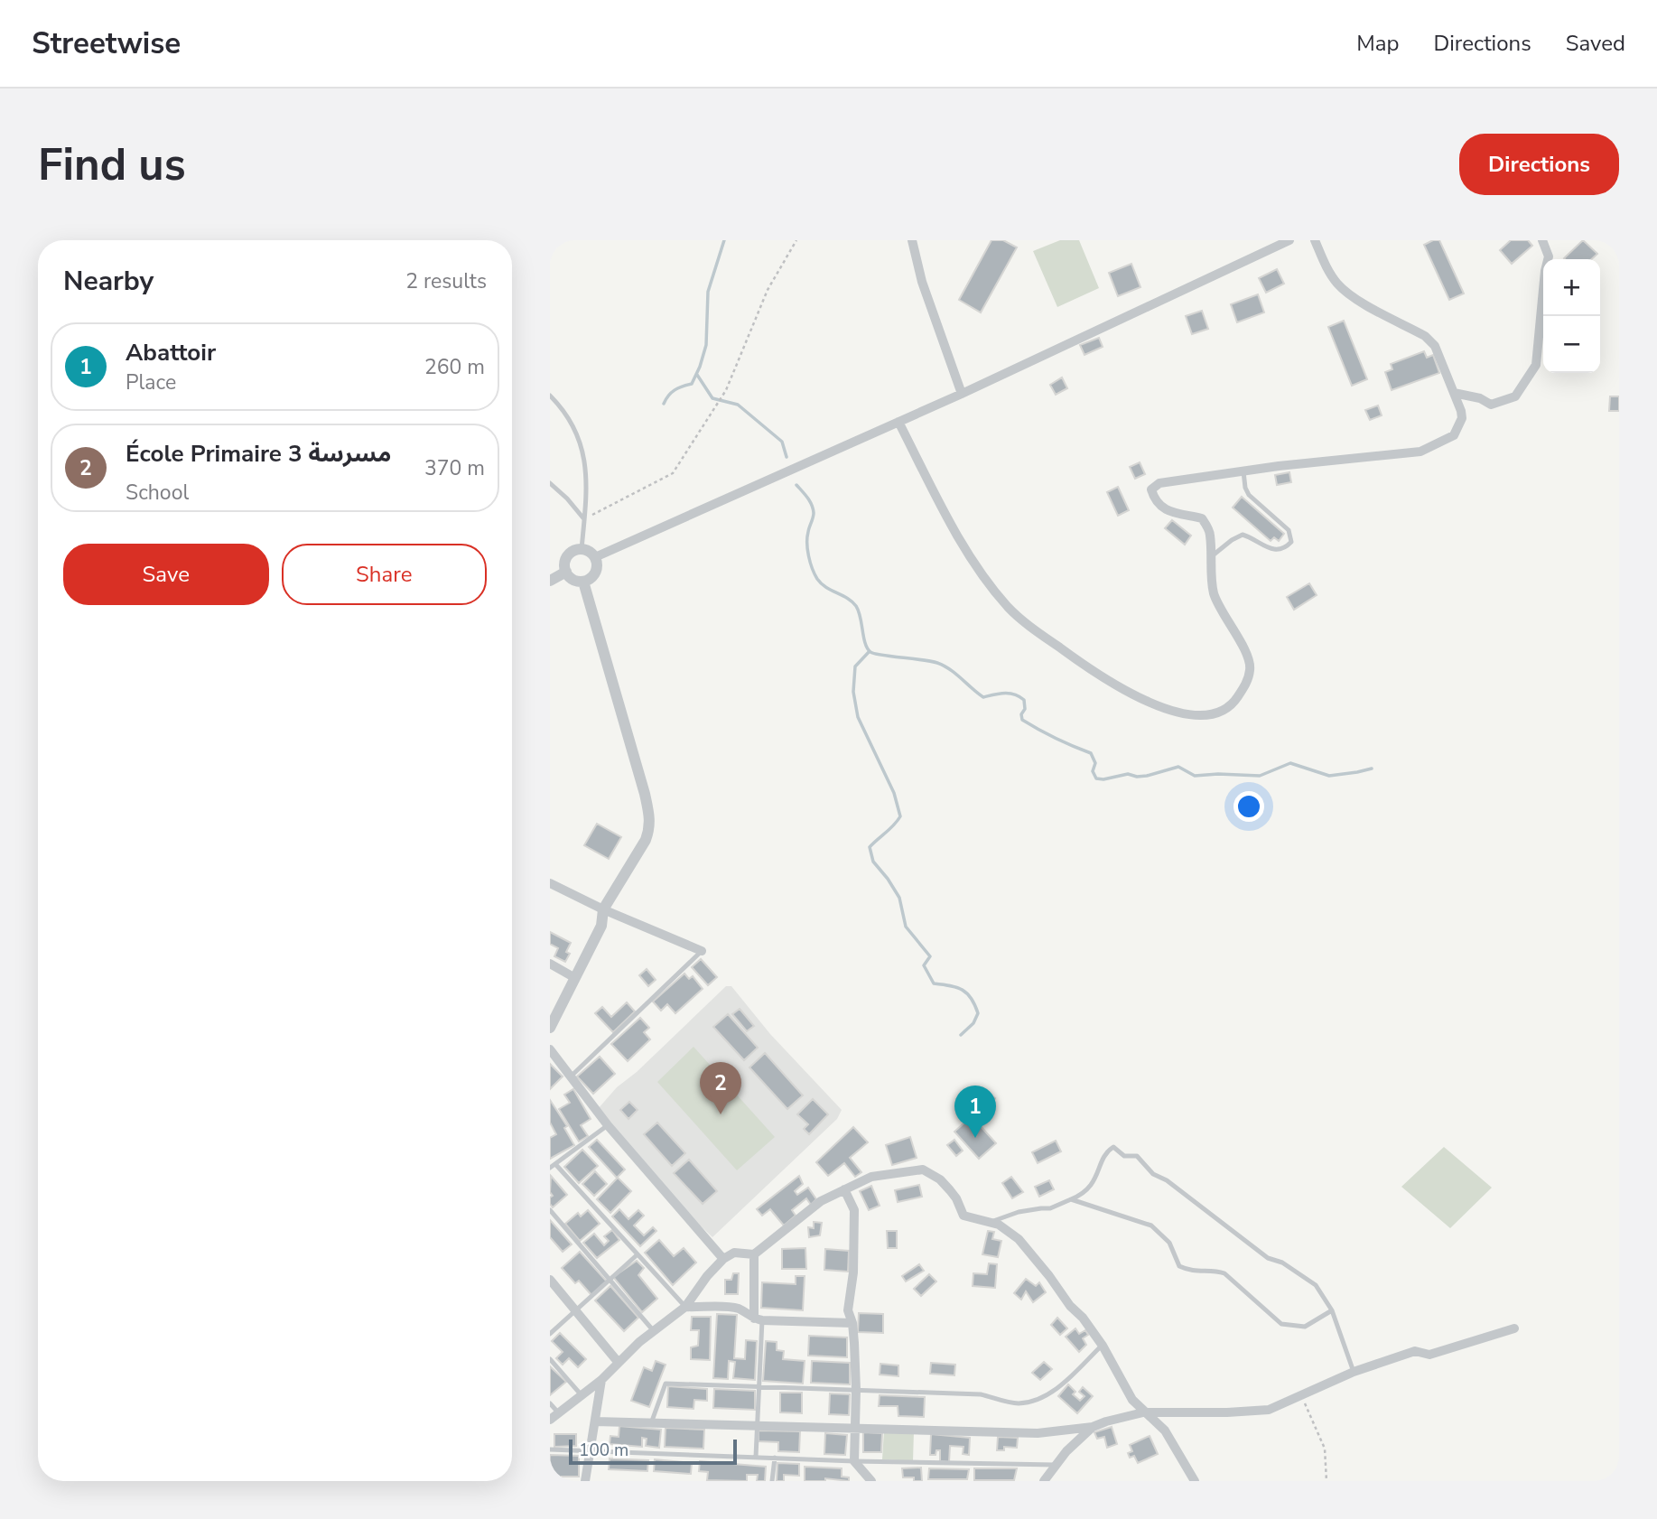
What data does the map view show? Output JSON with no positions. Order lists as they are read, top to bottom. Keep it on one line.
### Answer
{"scale_bar":"100 m","page":{"header":"Streetwise","nav":["Map","Directions","Saved"],"buttons":["Directions",["Save","Share"]],"title":"Find us","heading":["Nearby","2 results"],"map_buttons":["+","−"],"list":[{"mark":"1","name":"Abattoir","note":"Place","value":"260 m"},{"mark":"2","name":"École Primaire 3 مسرسة","note":"School","value":"370 m"}],"pins":["2","1"],"scale":"100 m"}}
